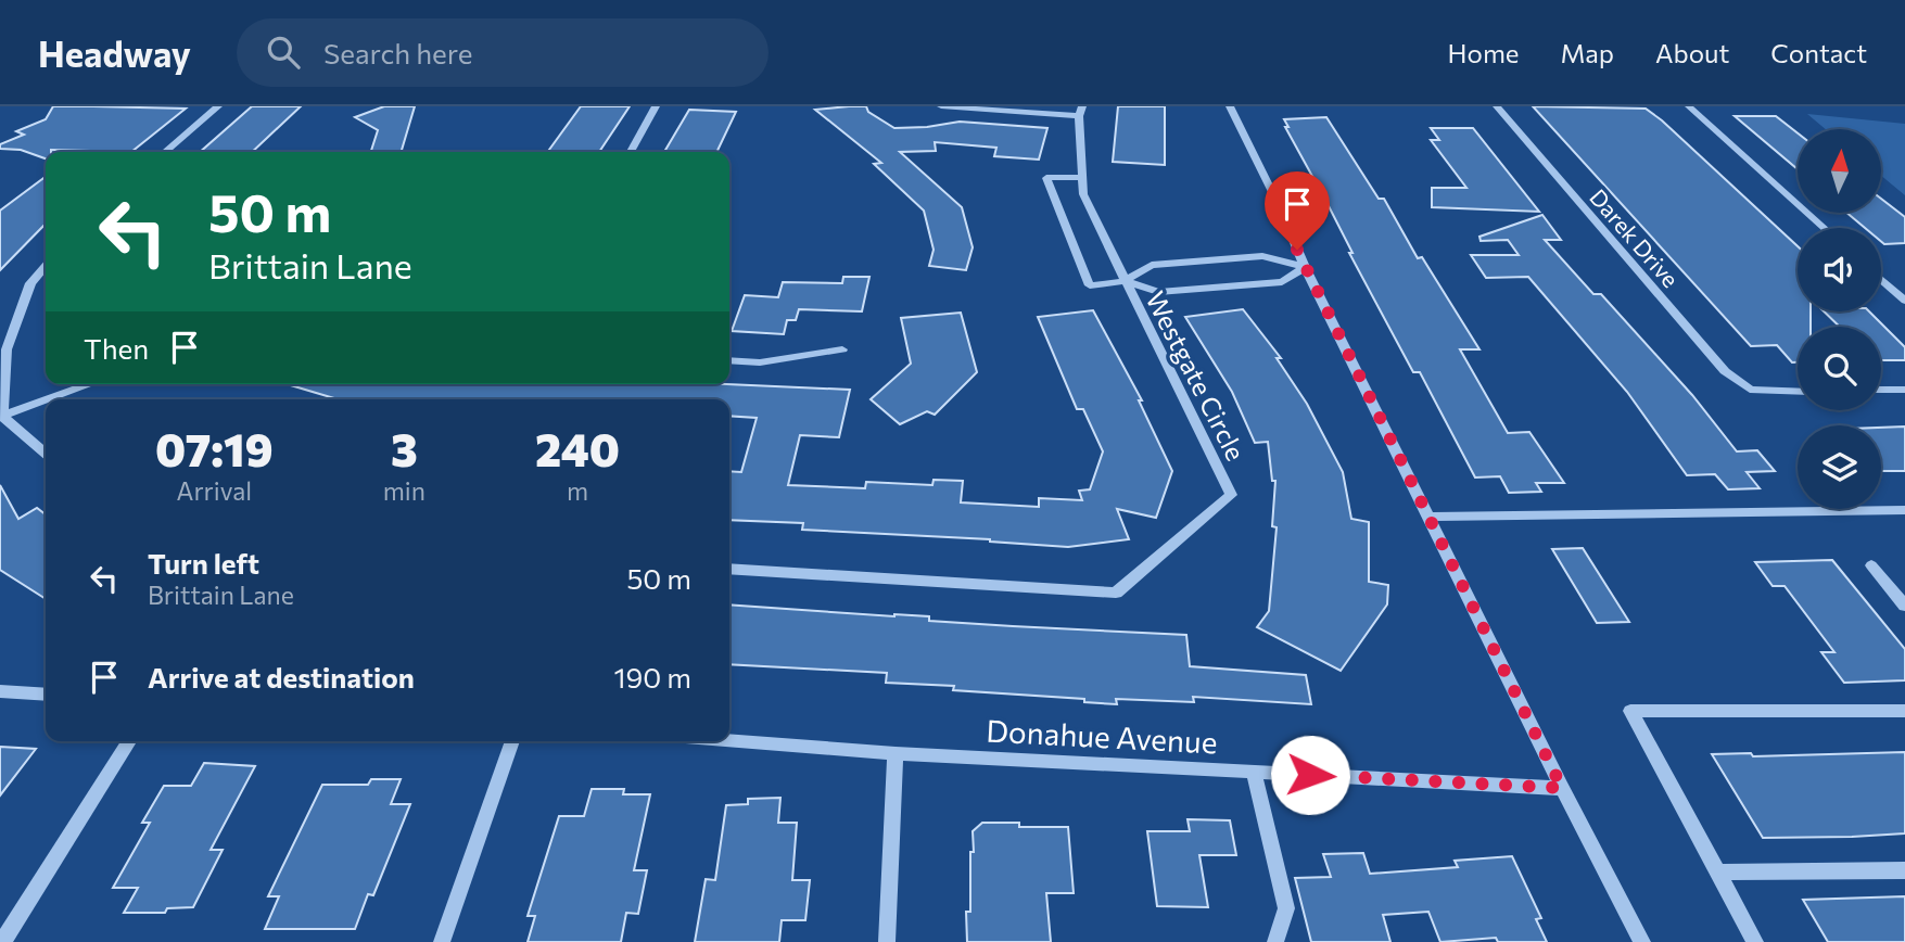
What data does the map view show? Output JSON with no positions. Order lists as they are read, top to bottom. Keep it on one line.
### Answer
{"streets":{"street":["Darek Drive","Westgate Circle","Donahue Avenue"]},"north":"top","page":{"header":"Headway","search":"Search here","nav":["Home","Map","About","Contact"],"turn":["50 m","Brittain Lane"],"then":"Then","eta":["07:19","Arrival","3","min","240","m"],"list":[{"name":"Turn left","note":"Brittain Lane","value":"50 m"},{"name":"Arrive at destination","value":"190 m"}]}}
